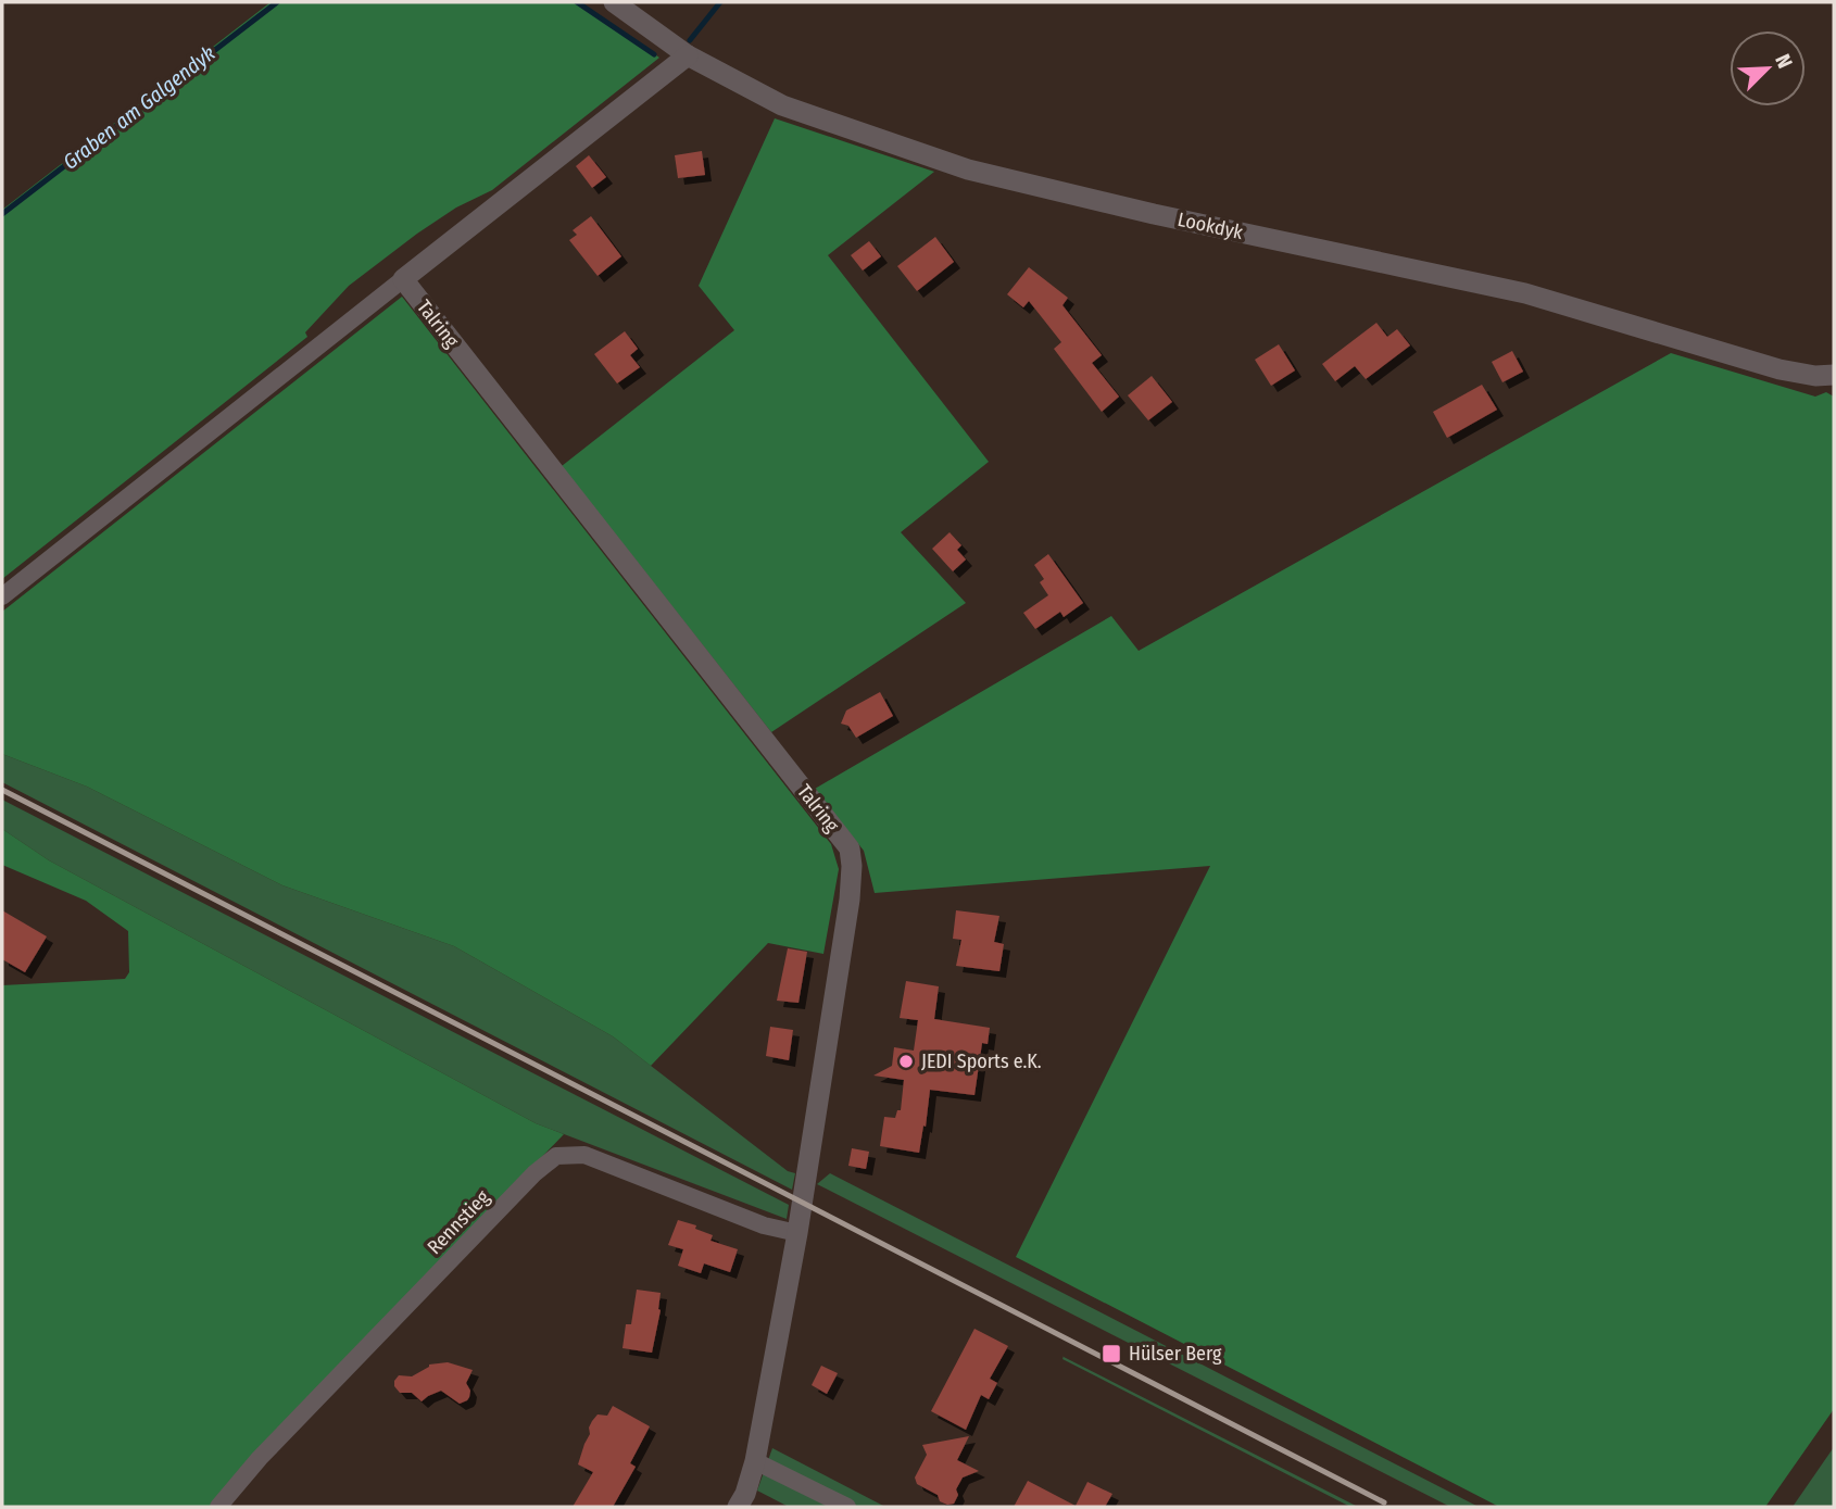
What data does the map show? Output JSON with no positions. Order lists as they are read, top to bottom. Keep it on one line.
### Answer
{"streets":{"street":["Lookdyk","Talring","Rennstieg"]},"crossings":[["Talring","Rennstieg"]],"water":["Graben am Galgendyk"],"places":{"other":["JEDI Sports e.K."],"transit":["Hülser Berg"]},"north":"top right"}
